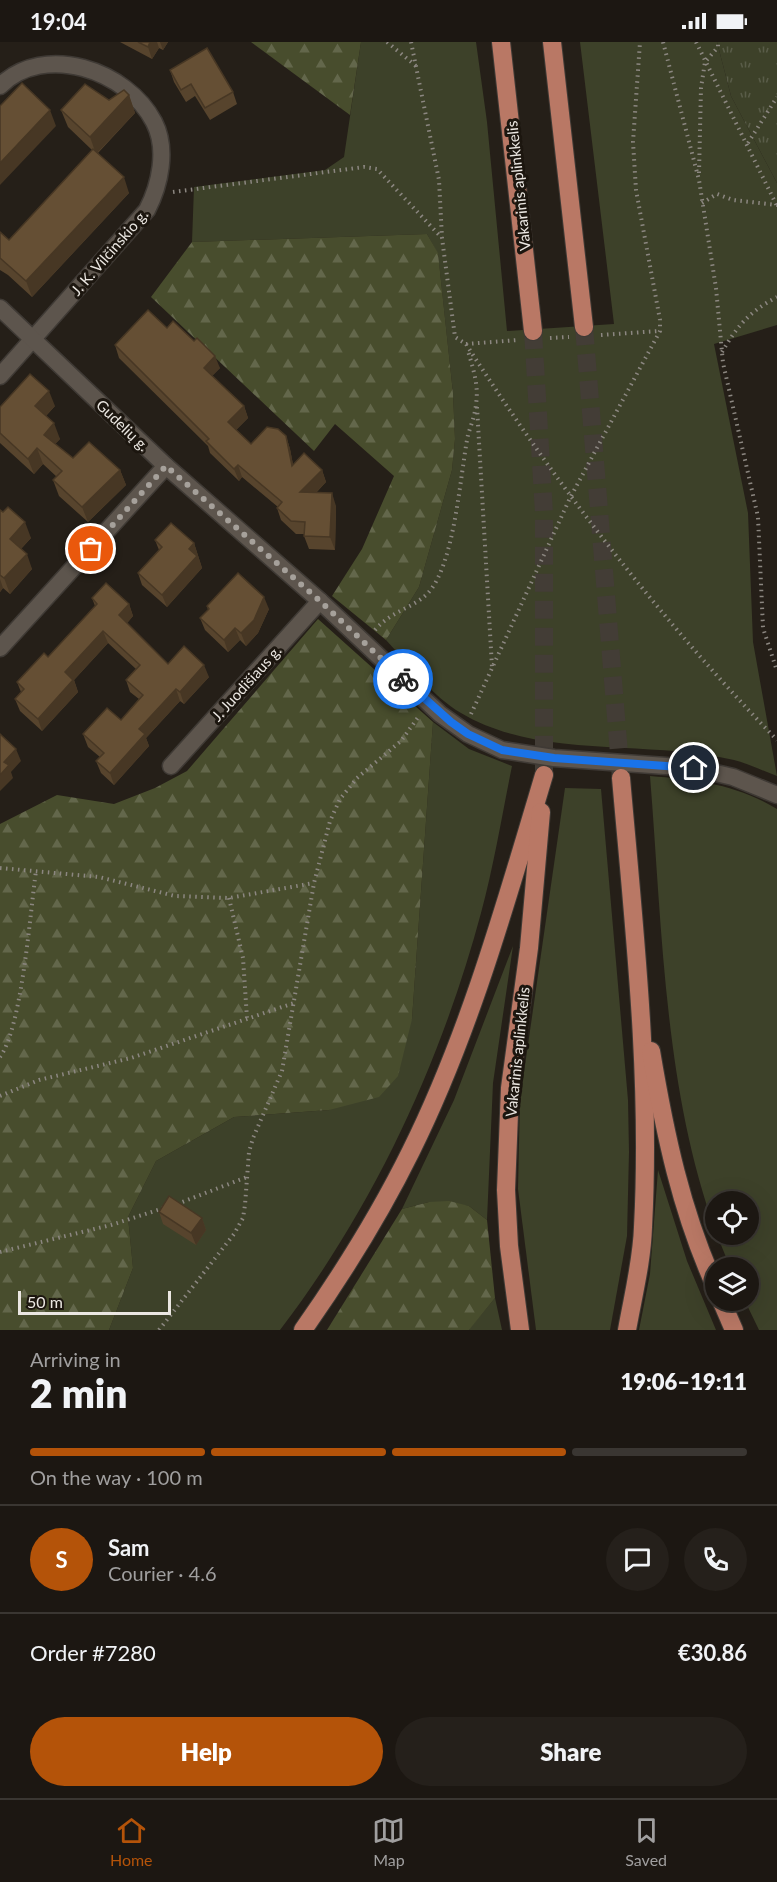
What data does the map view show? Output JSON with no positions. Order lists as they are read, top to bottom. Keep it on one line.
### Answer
{"streets":{"highway":["Vakarinis aplinkkelis"],"street":["J. K. Vilčinskio g.","Gudelių g.","J. Juodišiaus g."]},"crossings":[["J. K. Vilčinskio g.","Gudelių g."],["Gudelių g.","J. Juodišiaus g."]],"scale_bar":"50 m","page":{"status":"19:04","scale":"50 m","heading":["2 min","Arriving in","19:06–19:11"],"panel":["Sam","Courier · 4.6","Order #7280","€30.86"],"bar":"On the way · 100 m","round":"S","buttons":["Help","Share"],"tabs":["Home","Map","Saved"]}}
